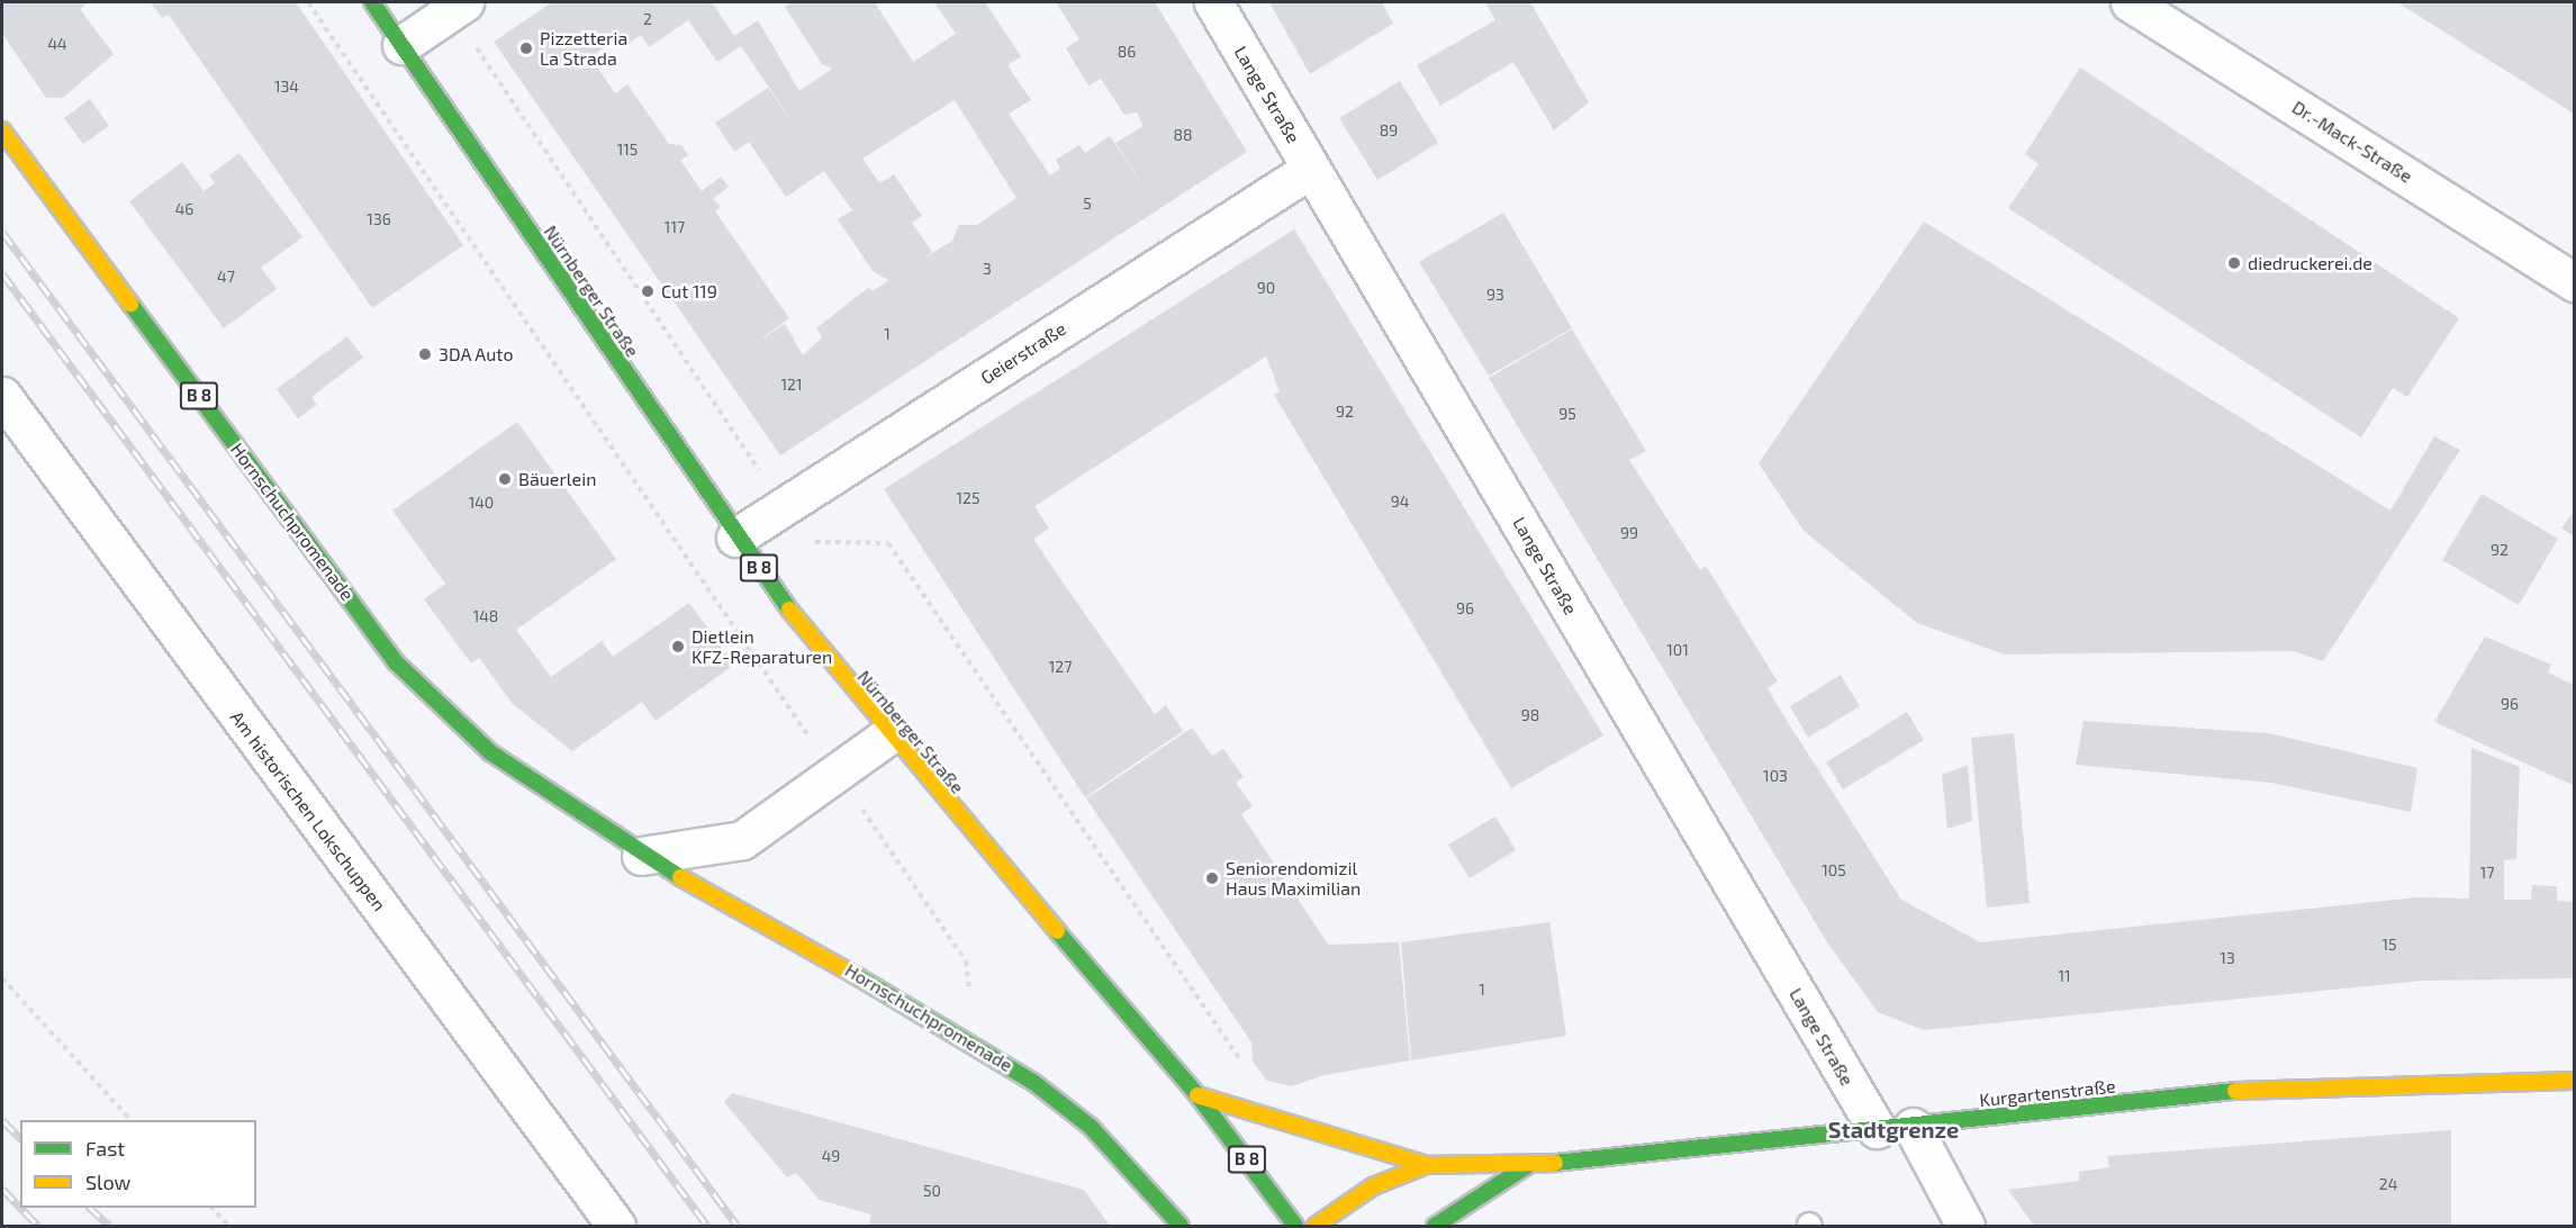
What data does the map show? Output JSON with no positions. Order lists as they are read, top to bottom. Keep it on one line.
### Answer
{"streets":{"main road":["Nürnberger Straße","B 8","Hornschuchpromenade","Kurgartenstraße"],"street":["Lange Straße","Dr.-Mack-Straße","Geierstraße","Am historischen Lokschuppen"]},"crossings":[["Lange Straße","Geierstraße"],["Lange Straße","Kurgartenstraße"],["Nürnberger Straße","Geierstraße"]],"districts":["Stadtgrenze"],"places":["Pizzetteria La Strada","diedruckerei.de","Cut 119","3DA Auto","Bäuerlein","Dietlein KFZ-Reparaturen","Seniorendomizil Haus Maximilian"],"house_numbers":["2","44","86","134","89","88","115","5","46","136","117","3","47","90","93","1","121","92","95","125","94","140","99","92","96","148","101","127","96","98","103","105","17","15","13","11","1","49","24","50"],"legend":["Fast","Slow"]}
